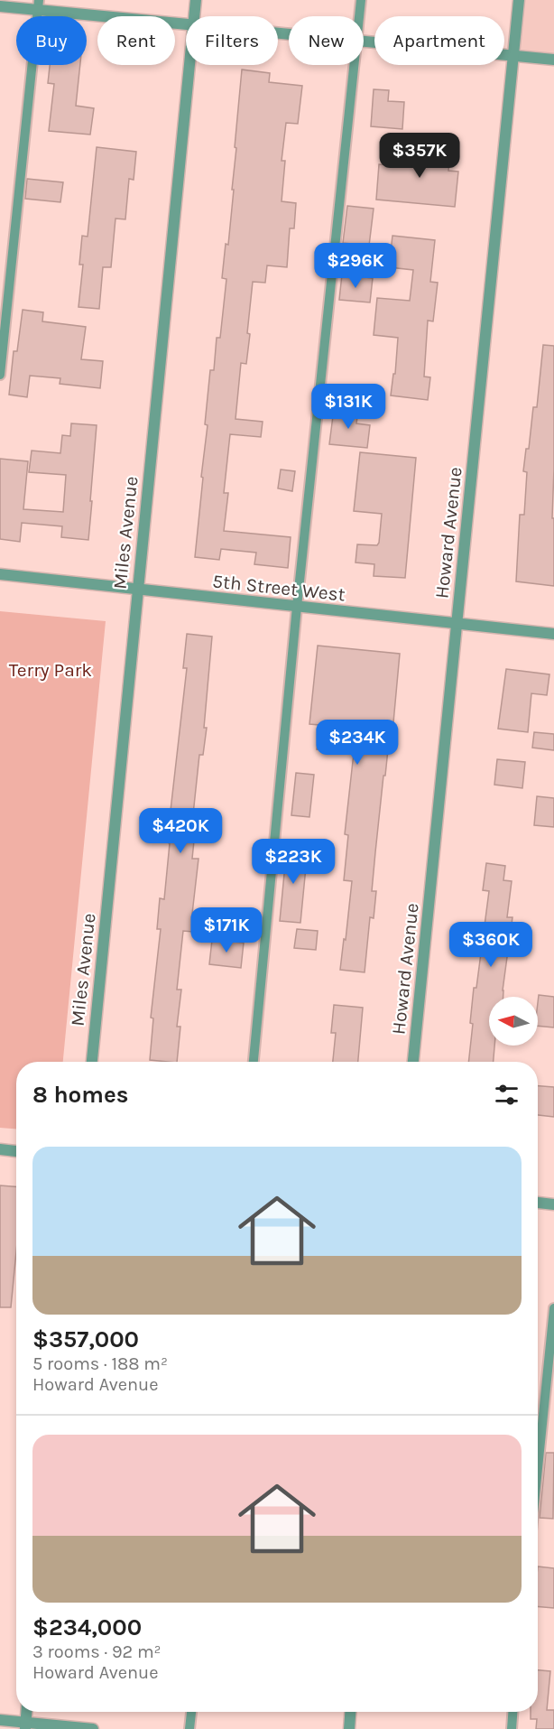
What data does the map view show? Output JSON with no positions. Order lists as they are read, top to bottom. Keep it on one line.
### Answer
{"streets":{"street":["Miles Avenue","Howard Avenue","5th Street West"]},"crossings":[["Miles Avenue","5th Street West"],["Howard Avenue","5th Street West"]],"parks":["Terry Park"],"north":"left","page":{"chip":["Buy","Rent","Filters","New","Apartment"],"price":["$357K","$296K","$131K","$234K","$420K","$223K","$171K","$360K"],"heading":"8 homes","list":[{"name":"$357,000","note":"5 rooms · 188 m² · Howard Avenue"},{"name":"$234,000","note":"3 rooms · 92 m² · Howard Avenue"}]}}
